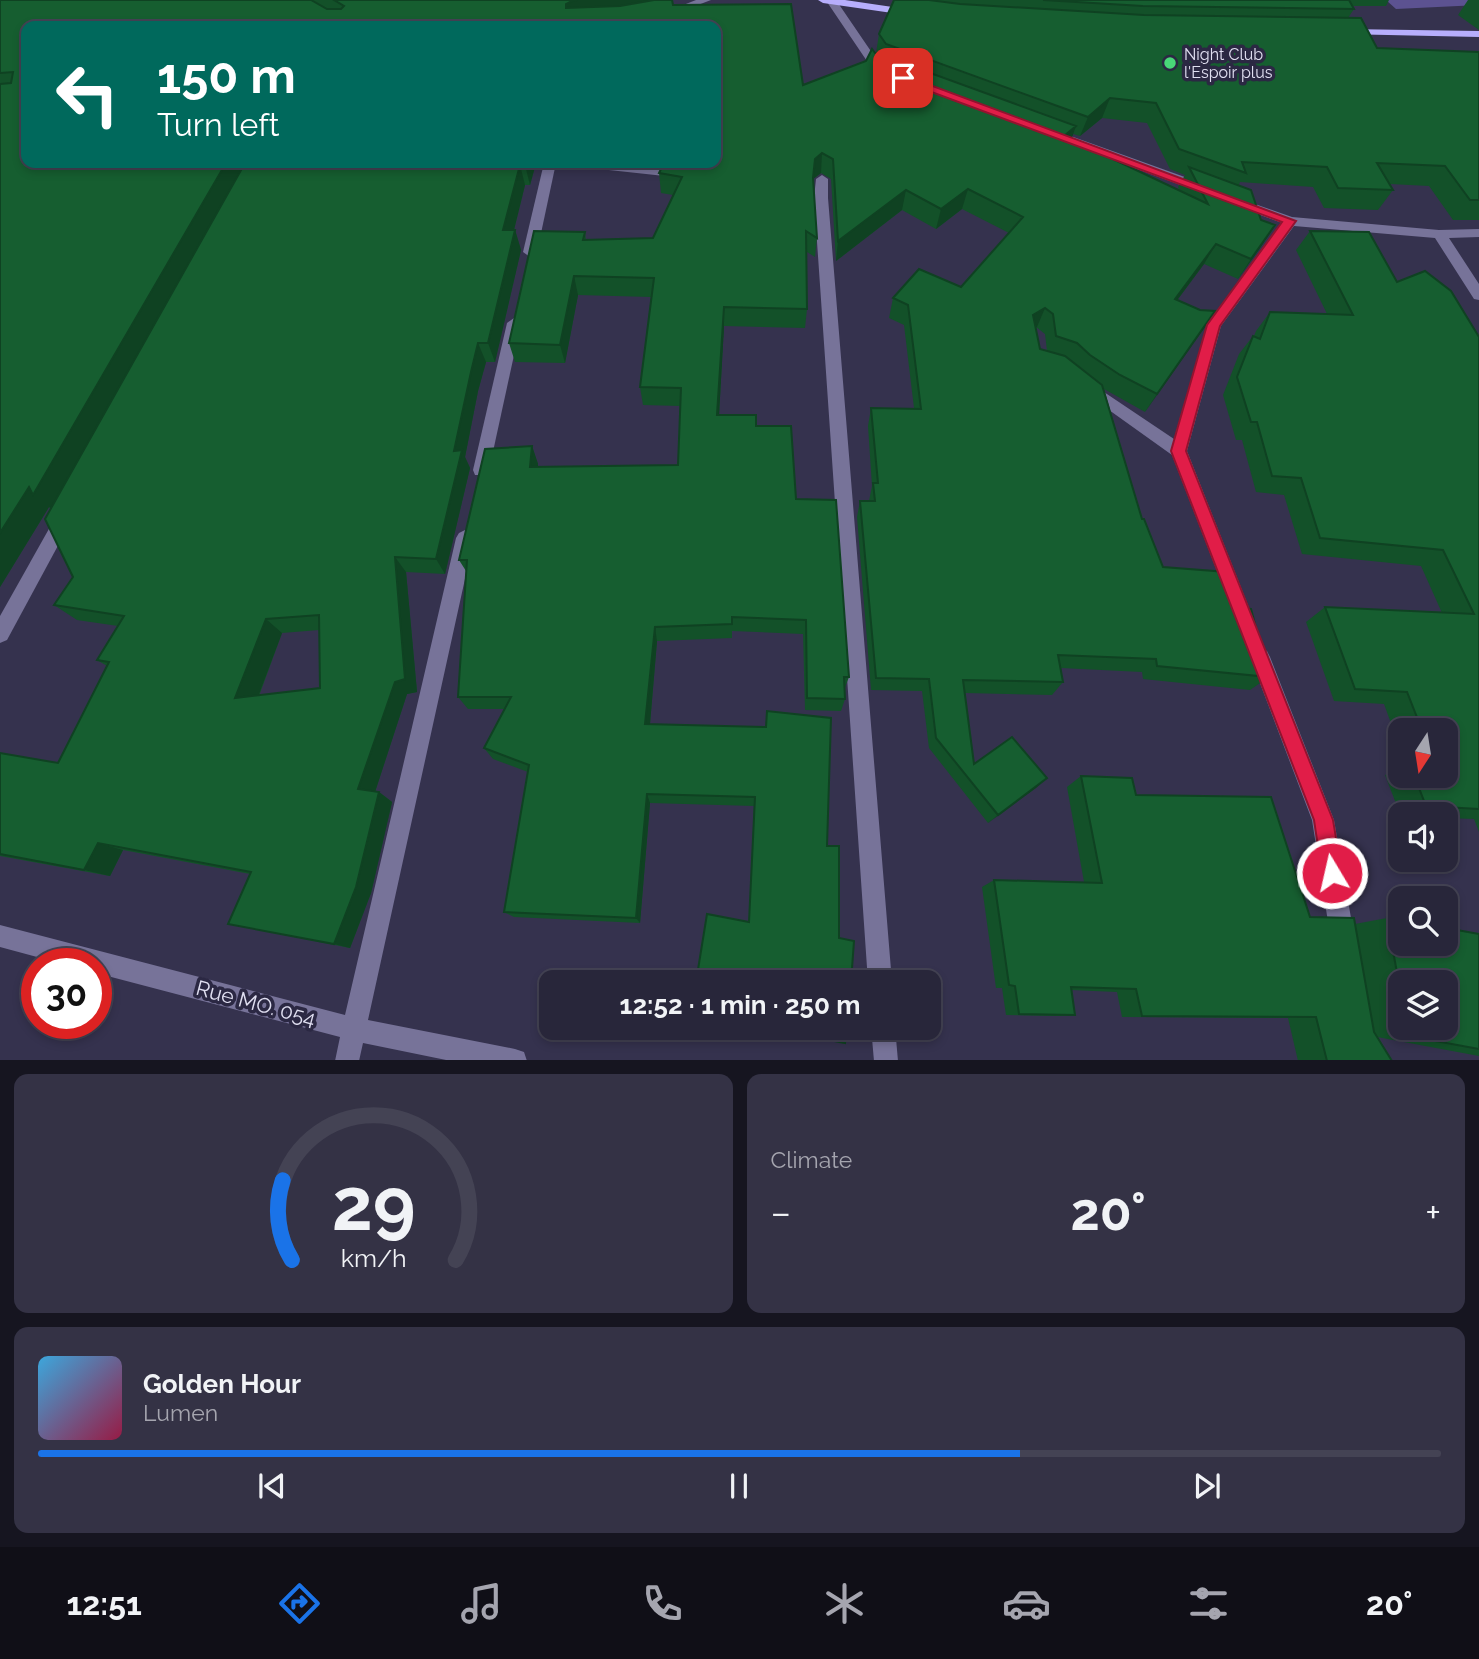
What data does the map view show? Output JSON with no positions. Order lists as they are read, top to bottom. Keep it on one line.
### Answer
{"streets":{"street":["Rue MO. 054"]},"places":["Night Club l'Espoir plus"],"north":"bottom","page":{"turn":["150 m","Turn left"],"limit":"30","trip":"12:52 · 1 min · 250 m","tile":"Climate","heat":["−","20°","+"],"song":["Golden Hour","Lumen"],"tabs":["12:51","20°"],"gauge":["29","km/h"]}}
